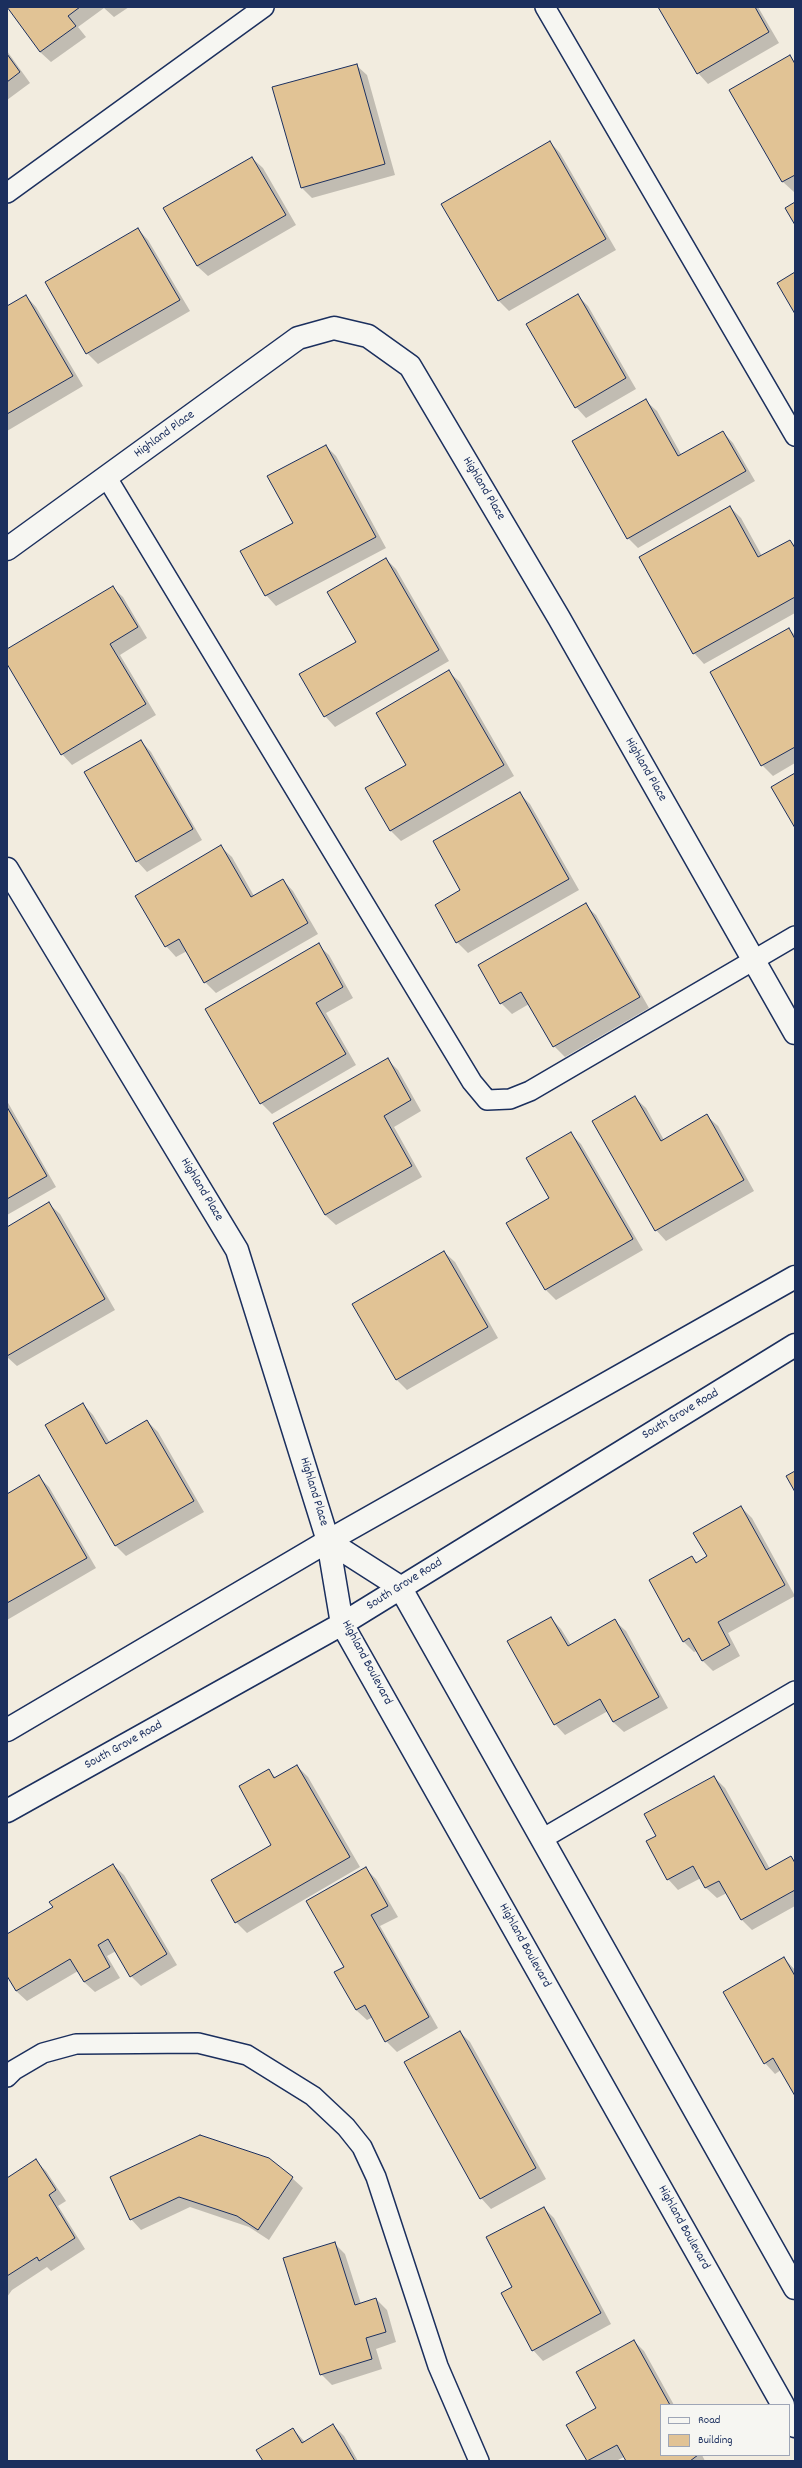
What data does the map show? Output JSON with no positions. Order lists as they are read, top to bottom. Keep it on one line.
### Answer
{"streets":{"street":["Highland Place","South Grove Road","Highland Boulevard"]},"crossings":[["Highland Place","Highland Boulevard"],["South Grove Road","Highland Boulevard"]],"legend":["Road","Building"]}
